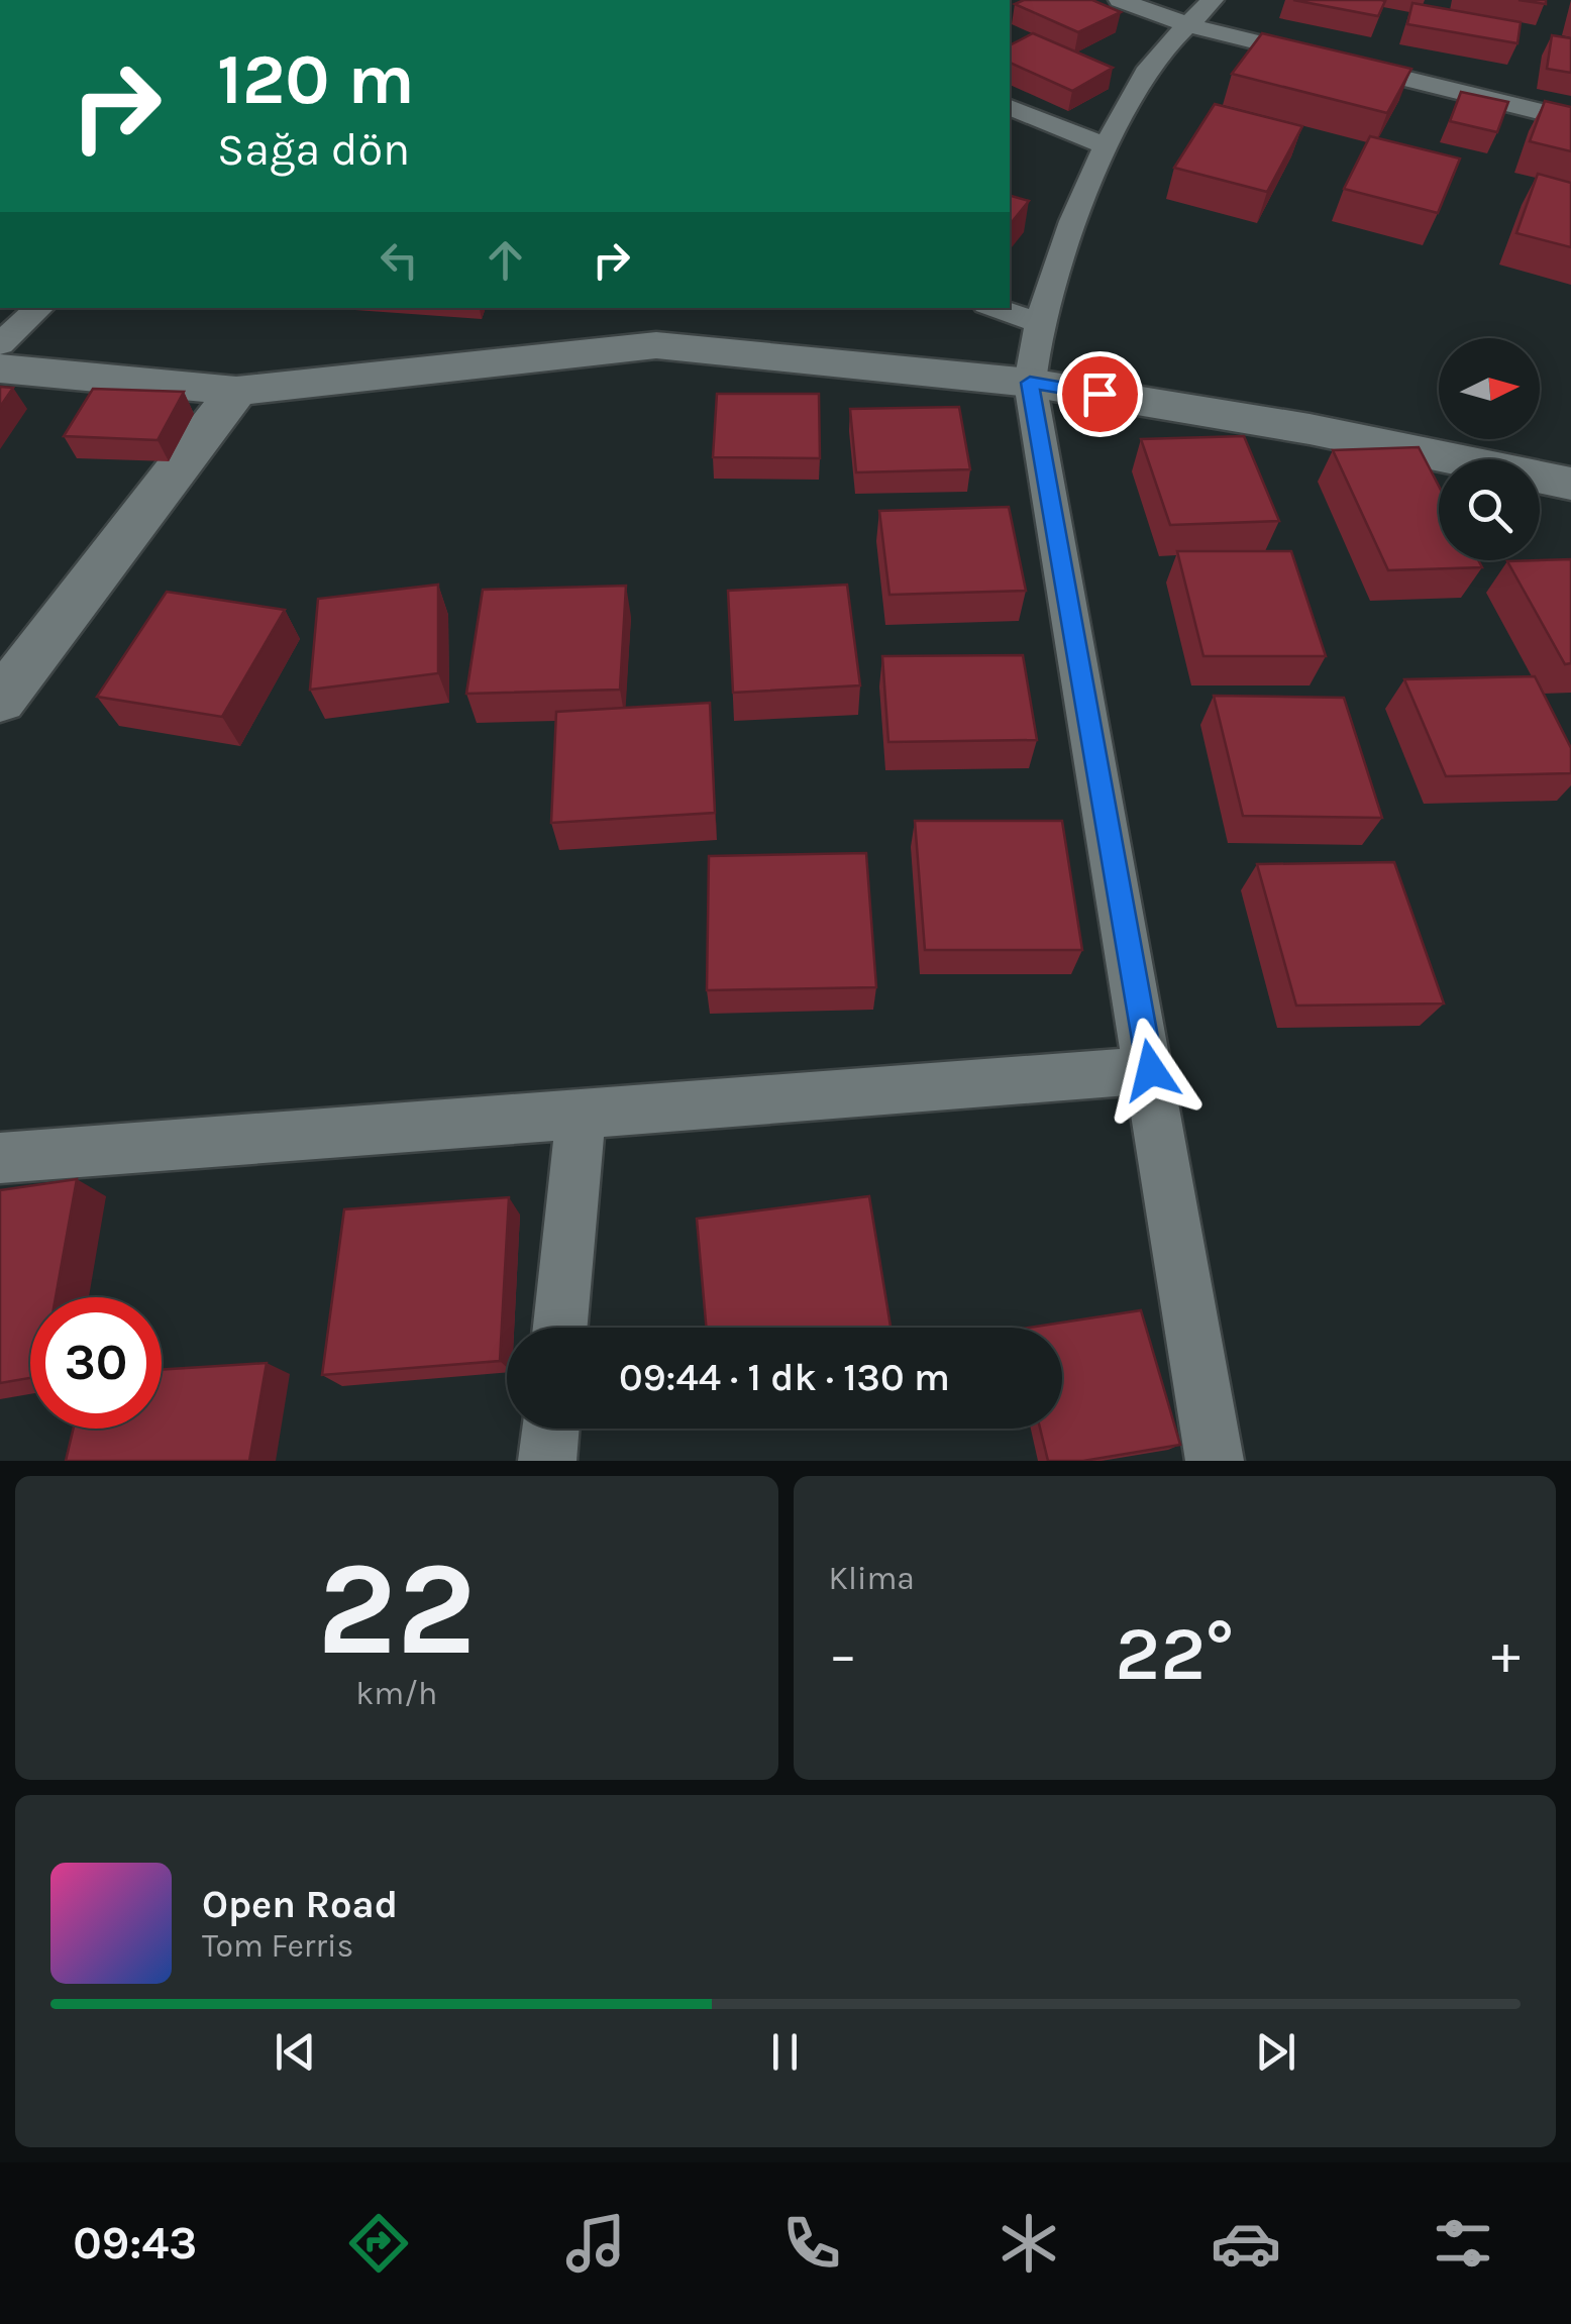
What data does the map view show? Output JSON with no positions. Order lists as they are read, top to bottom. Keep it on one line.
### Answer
{"north":"right","page":{"turn":["120 m","Sağa dön"],"limit":"30","trip":"09:44 · 1 dk · 130 m","tile":[["22","km/h"],"Klima"],"heat":["−","22°","+"],"song":["Open Road","Tom Ferris"],"tabs":"09:43"}}
